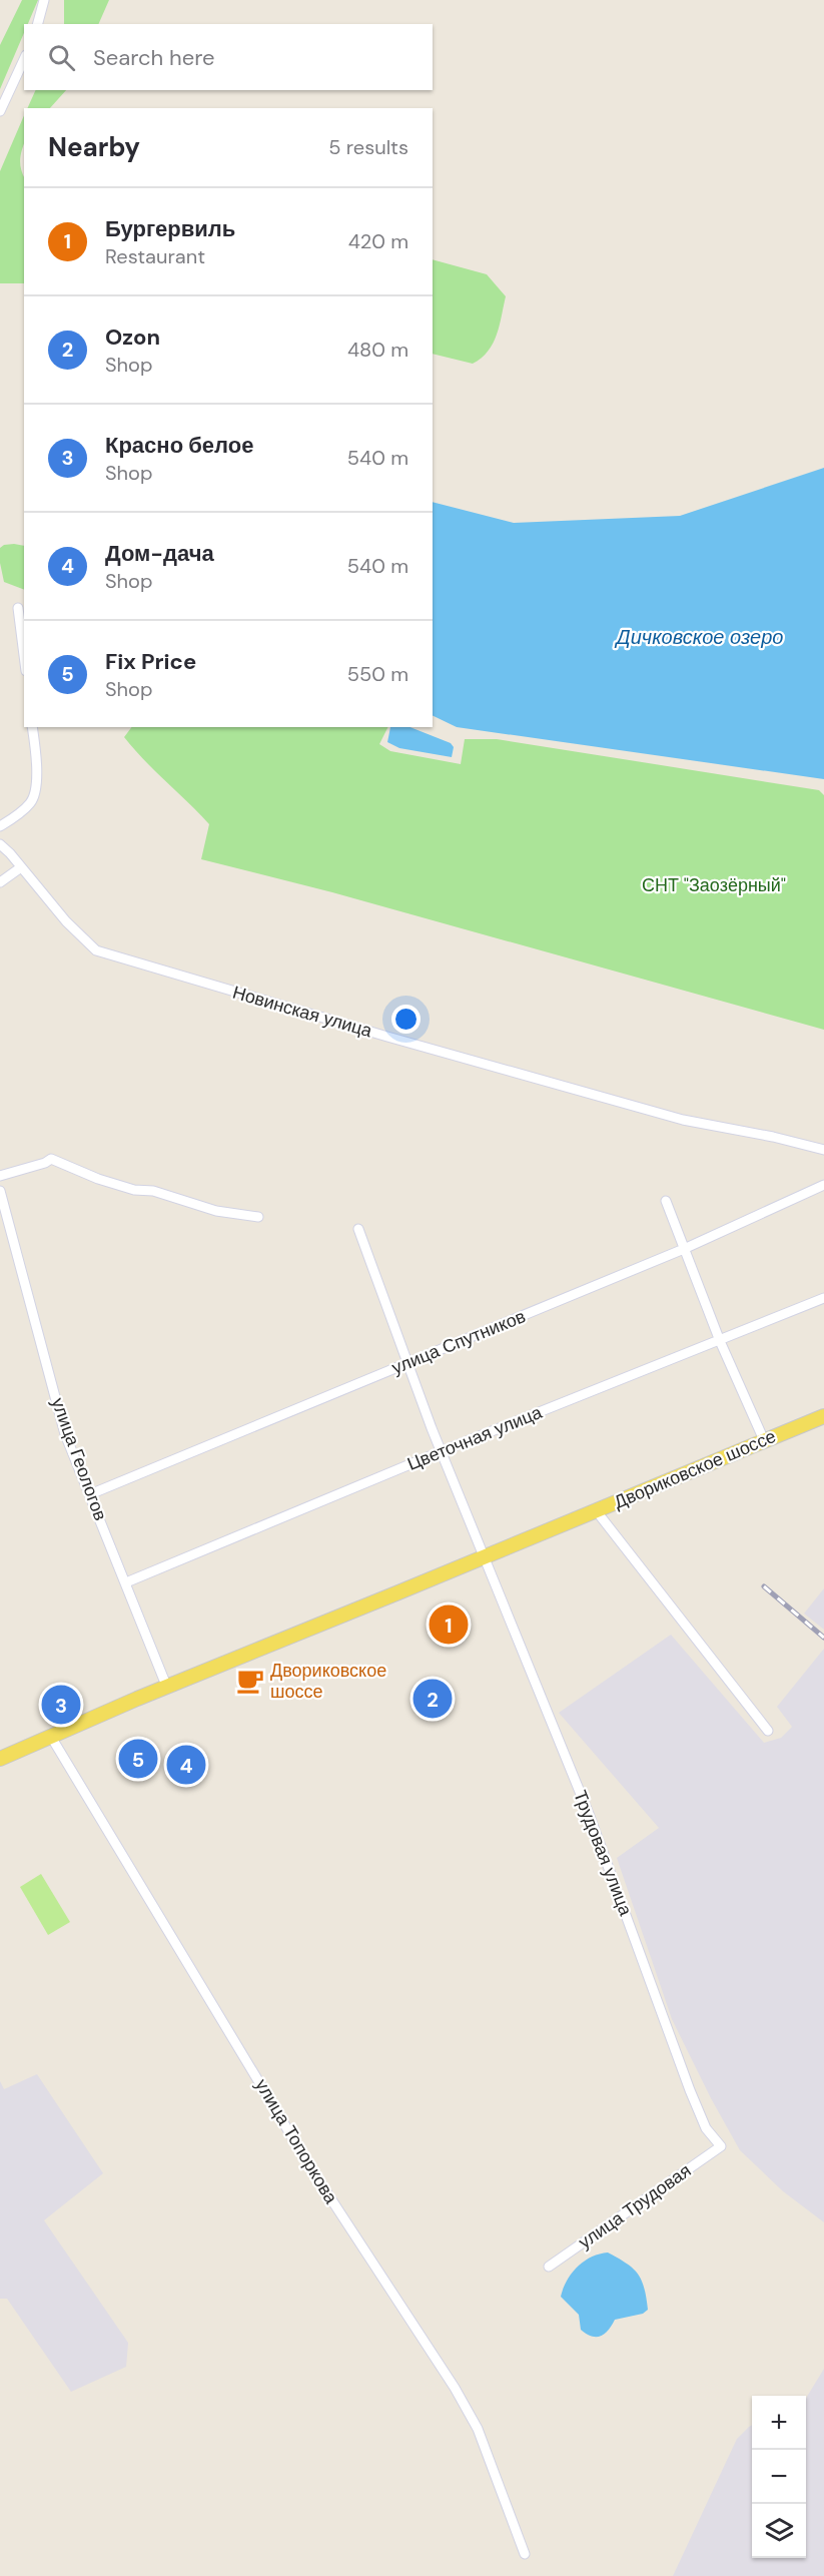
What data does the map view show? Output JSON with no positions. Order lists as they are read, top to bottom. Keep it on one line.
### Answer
{"streets":{"main road":["Двориковское шоссе"],"street":["Новинская улица","улица Спутников","Цветочная улица","улица Геологов","Трудовая улица","улица Топоркова","улица Трудовая"]},"crossings":[["улица Спутников","улица Геологов"],["улица Спутников","Трудовая улица"],["Цветочная улица","улица Геологов"],["Цветочная улица","Трудовая улица"],["улица Геологов","Двориковское шоссе"],["Двориковское шоссе","Трудовая улица"],["Двориковское шоссе","улица Топоркова"],["Трудовая улица","улица Трудовая"]],"water":["Дичковское озеро"],"parks":["СНТ \"Заозёрный\""],"places":{"cafe":["Двориковское шоссе"]},"page":{"search":"Search here","heading":["Nearby","5 results"],"list":[{"mark":"1","name":"Бургервиль","note":"Restaurant","value":"420 m"},{"mark":"2","name":"Ozon","note":"Shop","value":"480 m"},{"mark":"3","name":"Красно белое","note":"Shop","value":"540 m"},{"mark":"4","name":"Дом-дача","note":"Shop","value":"540 m"},{"mark":"5","name":"Fix Price","note":"Shop","value":"550 m"}],"pins":["1","2","3","5","4"],"map_buttons":["+","−"]}}
